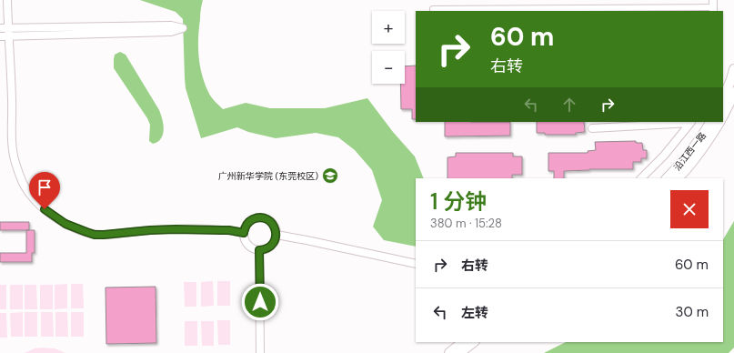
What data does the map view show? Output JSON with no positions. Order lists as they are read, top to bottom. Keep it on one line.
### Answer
{"streets":{"street":["沿江西一路"]},"places":{"school or university":["广州新华学院 (东莞校区)"]},"page":{"map_buttons":["+","−"],"turn":["60 m","右转"],"heading":["1 分钟","380 m · 15:28"],"list":[{"name":"右转","value":"60 m"},{"name":"左转","value":"30 m"}]}}
